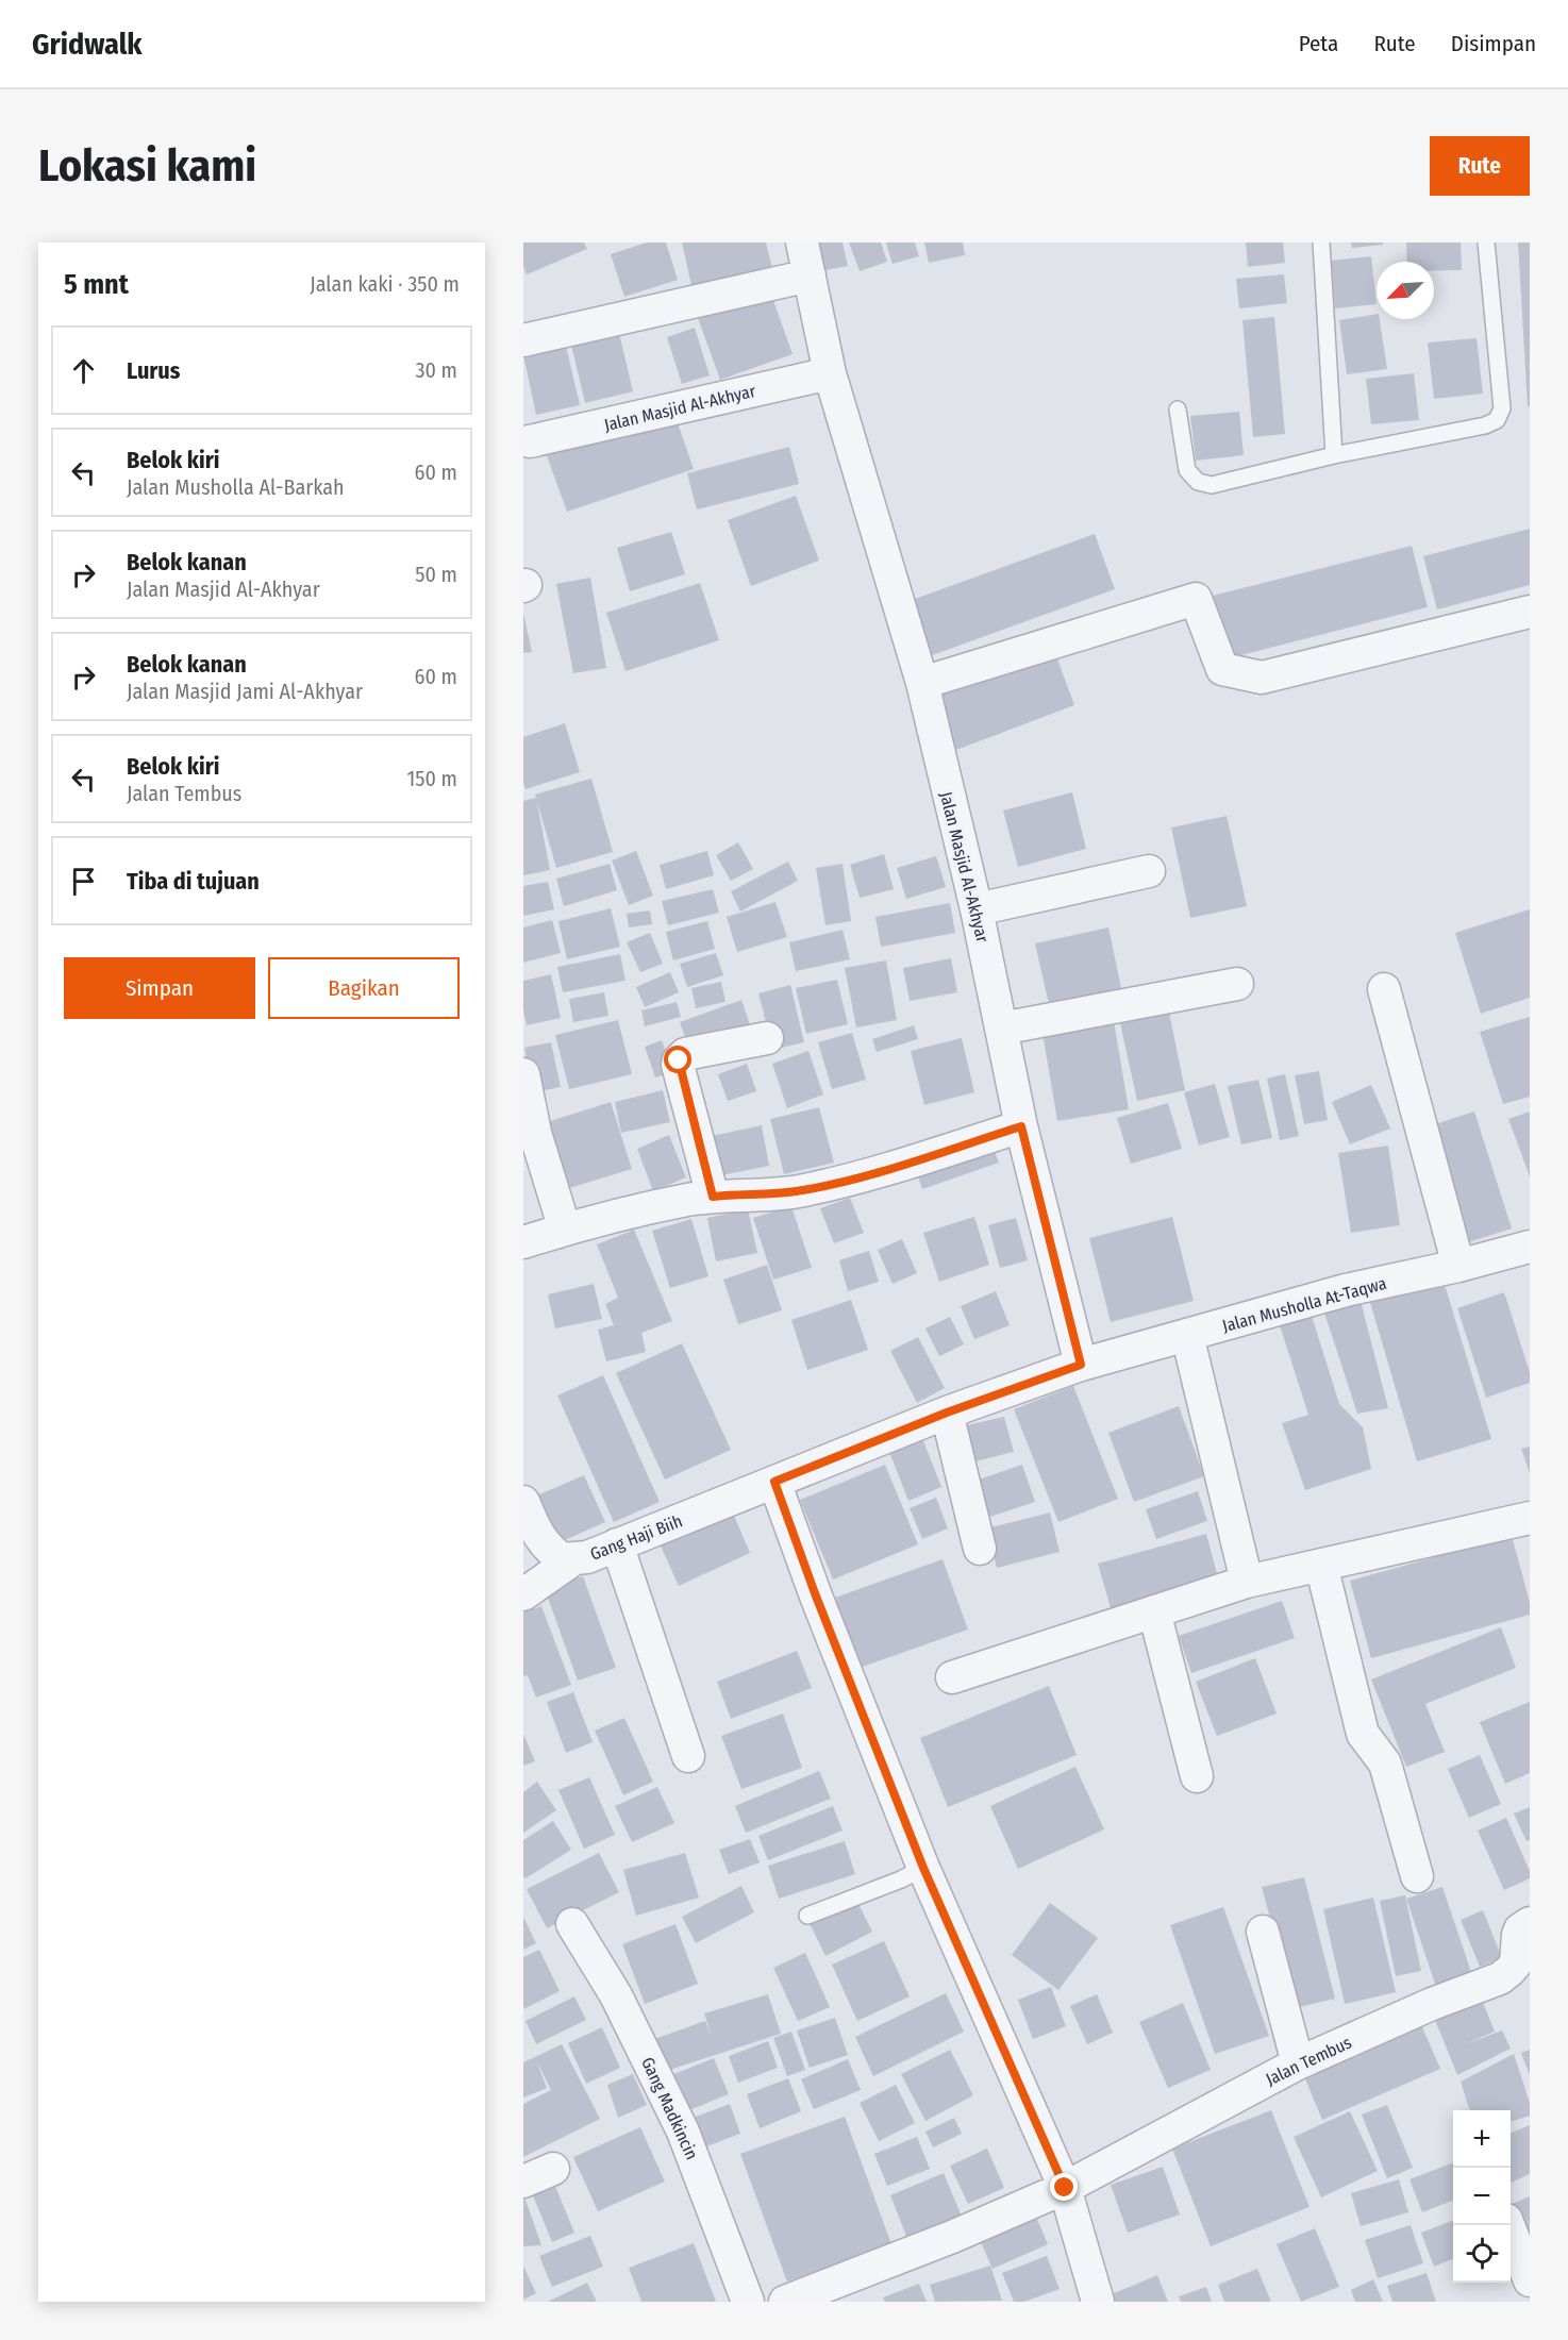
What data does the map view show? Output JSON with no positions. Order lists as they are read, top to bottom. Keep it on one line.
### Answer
{"streets":{"street":["Jalan Masjid Al-Akhyar","Jalan Musholla At-Taqwa","Gang Haji Biih","Jalan Tembus","Gang Madkincin"]},"crossings":[["Jalan Masjid Al-Akhyar","Jalan Musholla At-Taqwa"],["Jalan Musholla At-Taqwa","Gang Haji Biih"]],"north":"bottom left","page":{"header":"Gridwalk","nav":["Peta","Rute","Disimpan"],"buttons":["Rute",["Simpan","Bagikan"]],"title":"Lokasi kami","heading":["5 mnt","Jalan kaki · 350 m"],"list":[["Lurus","30 m"],["Belok kiri","Jalan Musholla Al-Barkah","60 m"],["Belok kanan","Jalan Masjid Al-Akhyar","50 m"],["Belok kanan","Jalan Masjid Jami Al-Akhyar","60 m"],["Belok kiri","Jalan Tembus","150 m"],"Tiba di tujuan"],"map_buttons":["+","−"]}}
